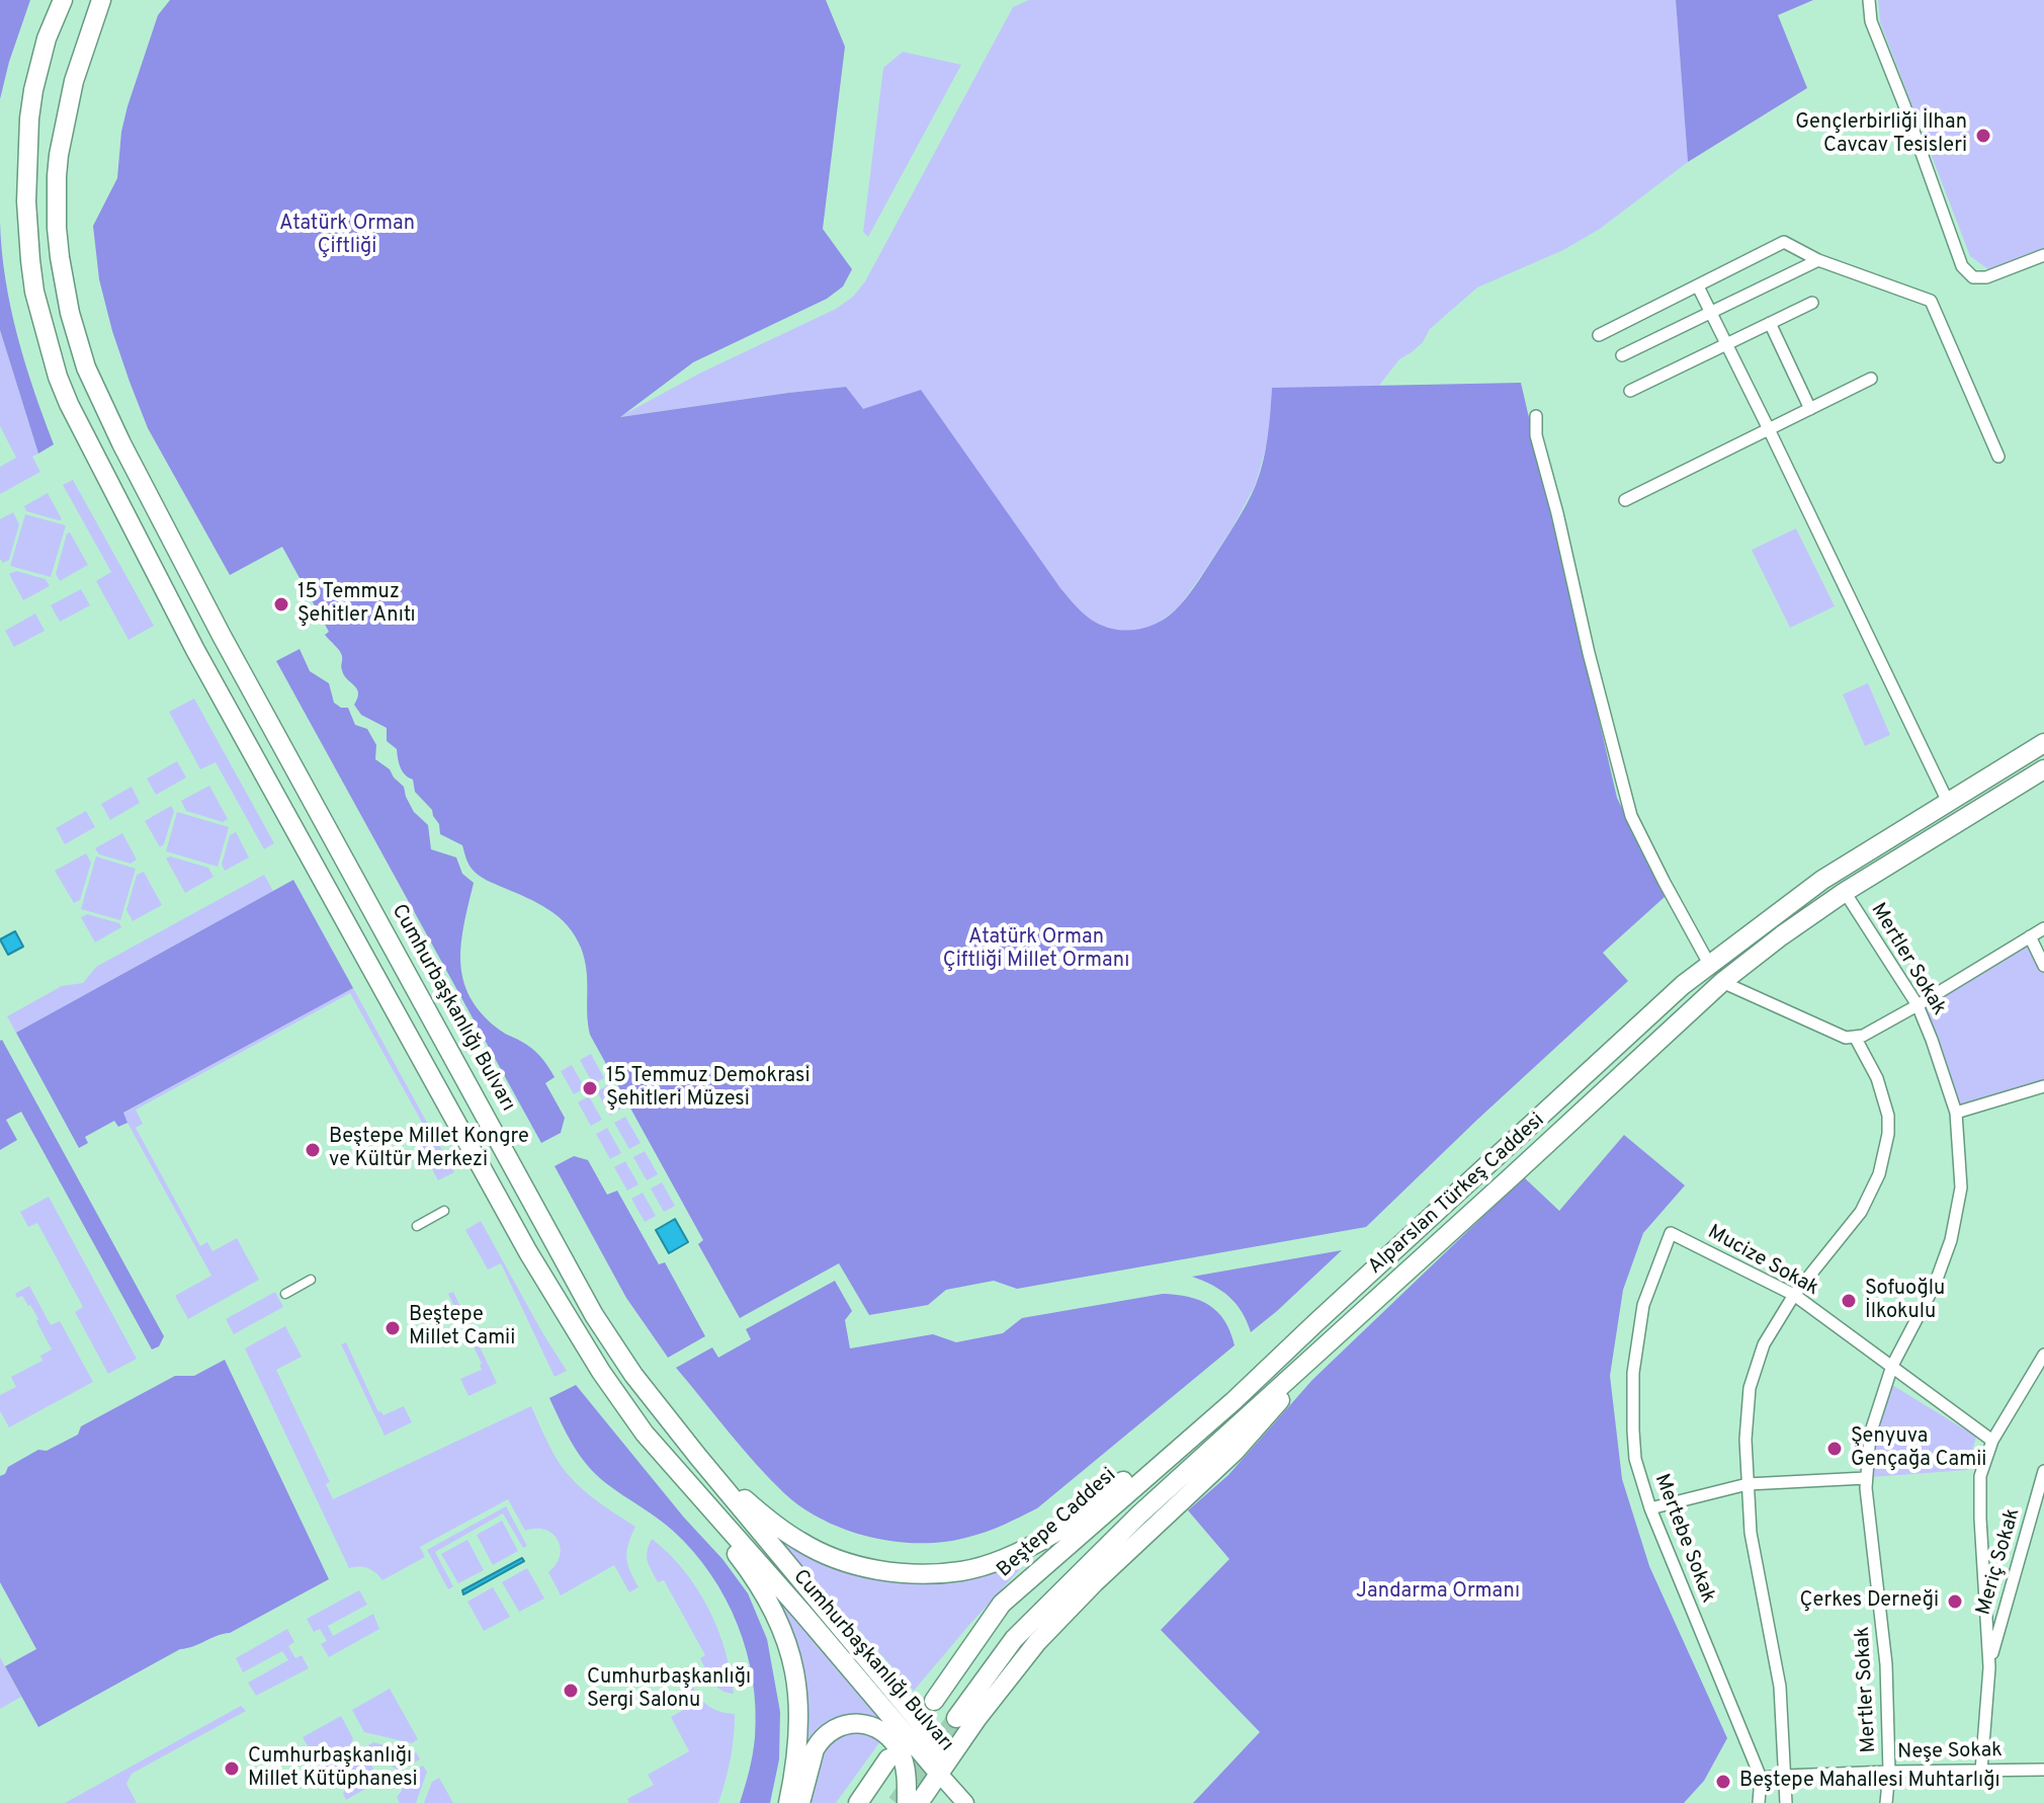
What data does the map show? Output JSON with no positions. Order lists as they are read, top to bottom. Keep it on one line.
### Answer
{"streets":{"main road":["Cumhurbaşkanlığı Bulvarı","Alparslan Türkeş Caddesi","Beştepe Caddesi"],"street":["Mertler Sokak","Mucize Sokak","Mertebe Sokak","Meriç Sokak","Neşe Sokak"]},"crossings":[["Mertler Sokak","Alparslan Türkeş Caddesi"],["Mertler Sokak","Mucize Sokak"],["Mertler Sokak","Neşe Sokak"],["Alparslan Türkeş Caddesi","Beştepe Caddesi"],["Mucize Sokak","Mertebe Sokak"],["Mertebe Sokak","Neşe Sokak"]],"parks":["Atatürk Orman Çiftliği","Atatürk Orman Çiftliği Millet Ormanı","Jandarma Ormanı"],"places":["Gençlerbirliği İlhan Cavcav Tesisleri","15 Temmuz Şehitler Anıtı","15 Temmuz Demokrasi Şehitleri Müzesi","Beştepe Millet Kongre ve Kültür Merkezi","Sofuoğlu İlkokulu","Beştepe Millet Camii","Şenyuva Gençağa Camii","Çerkes Derneği","Cumhurbaşkanlığı Sergi Salonu","Cumhurbaşkanlığı Millet Kütüphanesi","Beştepe Mahallesi Muhtarlığı"]}
